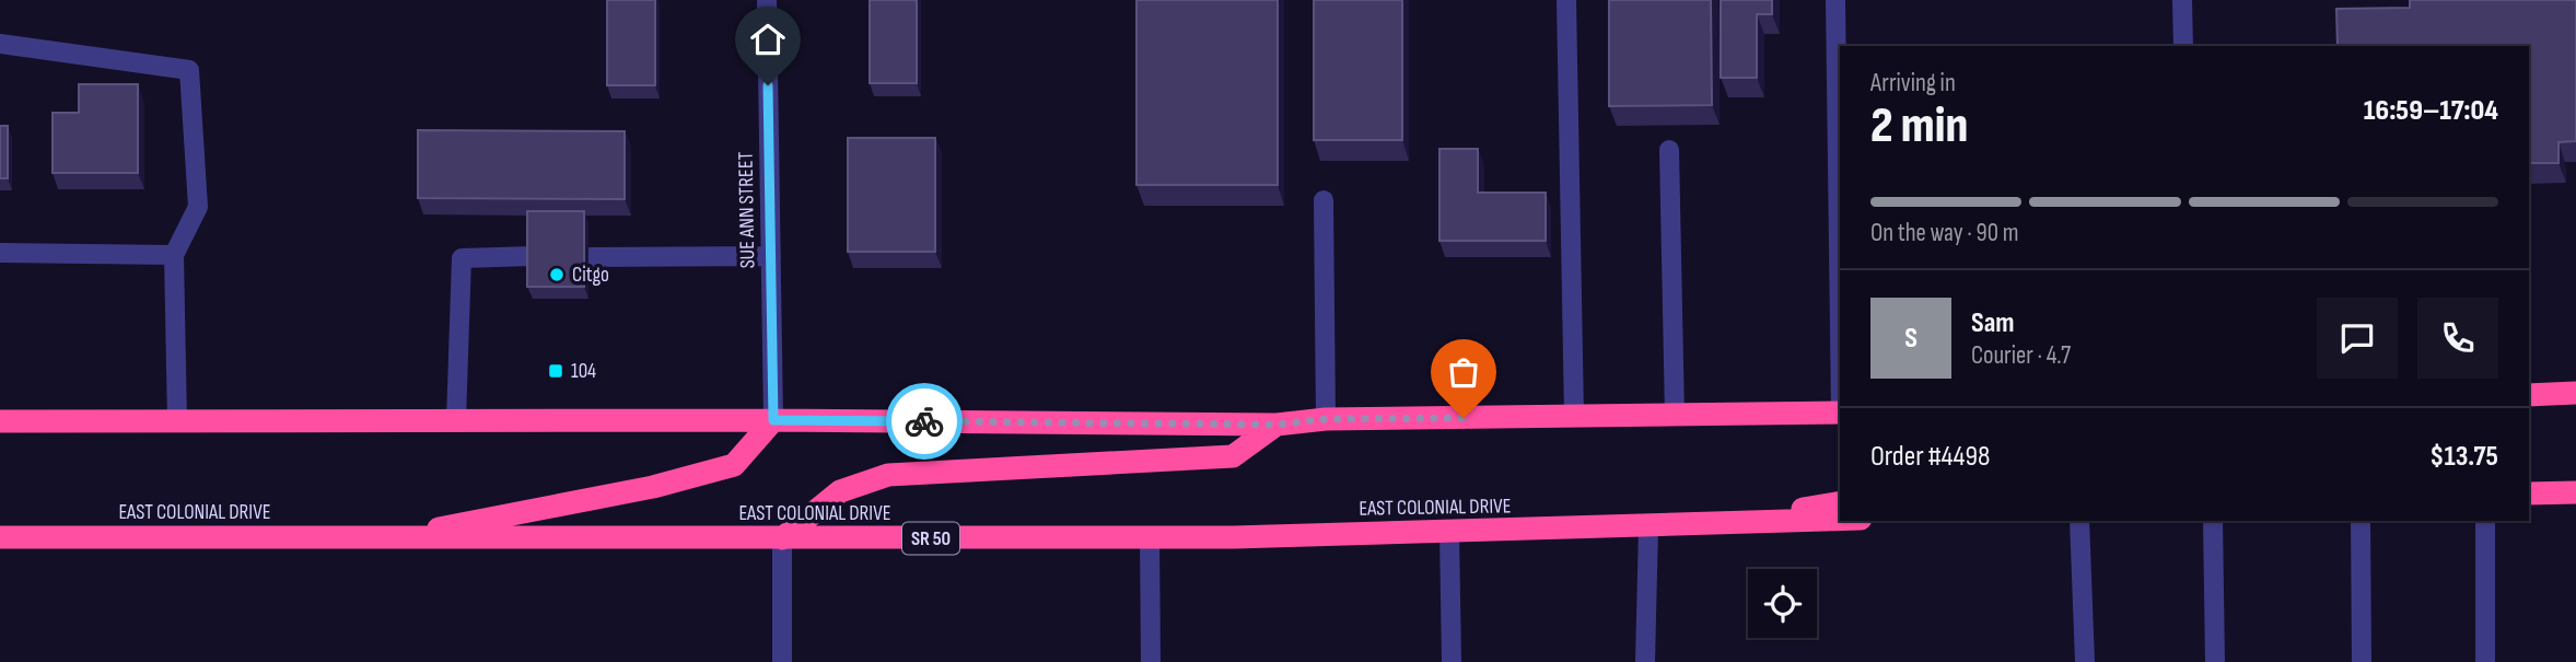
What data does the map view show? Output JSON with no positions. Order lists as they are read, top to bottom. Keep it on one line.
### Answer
{"streets":{"highway":["EAST COLONIAL DRIVE","SR 50"],"street":["SUE ANN STREET"]},"places":{"other":["Citgo"],"transit":["104"]},"page":{"heading":["2 min","Arriving in","16:59–17:04"],"panel":["Sam","Courier · 4.7","Order #4498","$13.75"],"bar":"On the way · 90 m","round":"S"}}
